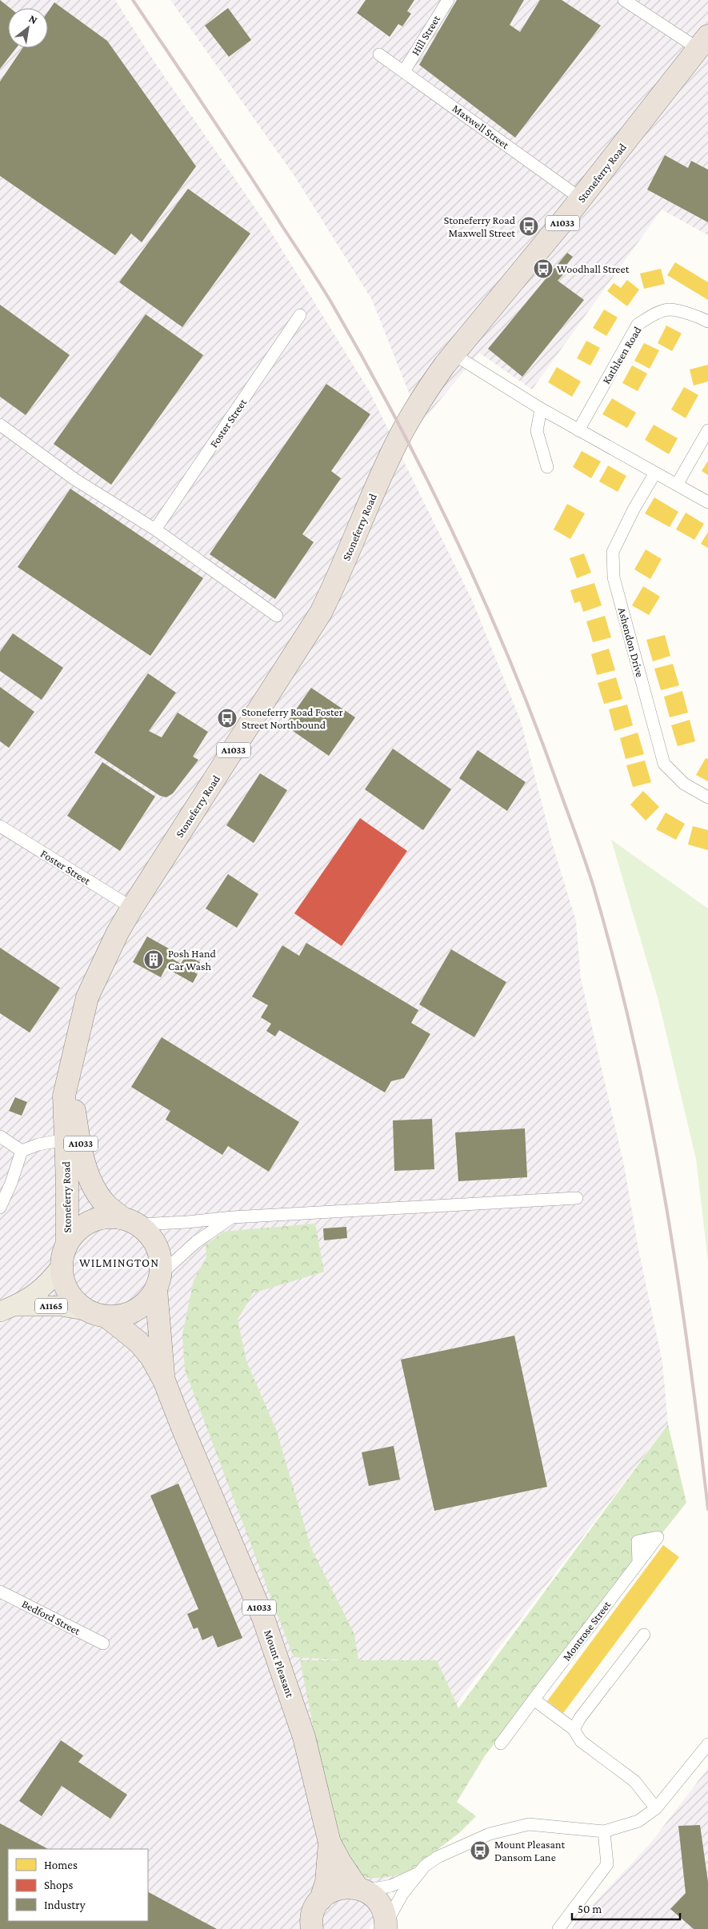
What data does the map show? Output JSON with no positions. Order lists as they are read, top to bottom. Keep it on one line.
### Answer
{"streets":{"highway":["Stoneferry Road","A1033","Mount Pleasant"],"main road":["A1165"],"street":["Hill Street","Maxwell Street","Kathleen Road","Foster Street","Ashendon Drive","Bedford Street","Montrose Street"]},"crossings":[["Hill Street","Maxwell Street"],["Maxwell Street","Stoneferry Road"],["Stoneferry Road","A1033"],["Stoneferry Road","Foster Street"],["Stoneferry Road","A1165"],["A1033","A1165"],["A1033","Mount Pleasant"]],"districts":["WILMINGTON"],"places":{"bus stop":["Stoneferry Road Maxwell Street","Woodhall Street","Stoneferry Road Foster Street Northbound","Mount Pleasant Dansom Lane"],"building":["Posh Hand Car Wash"]},"legend":["Homes","Shops","Industry"],"scale_bar":"50 m","north":"top right"}
